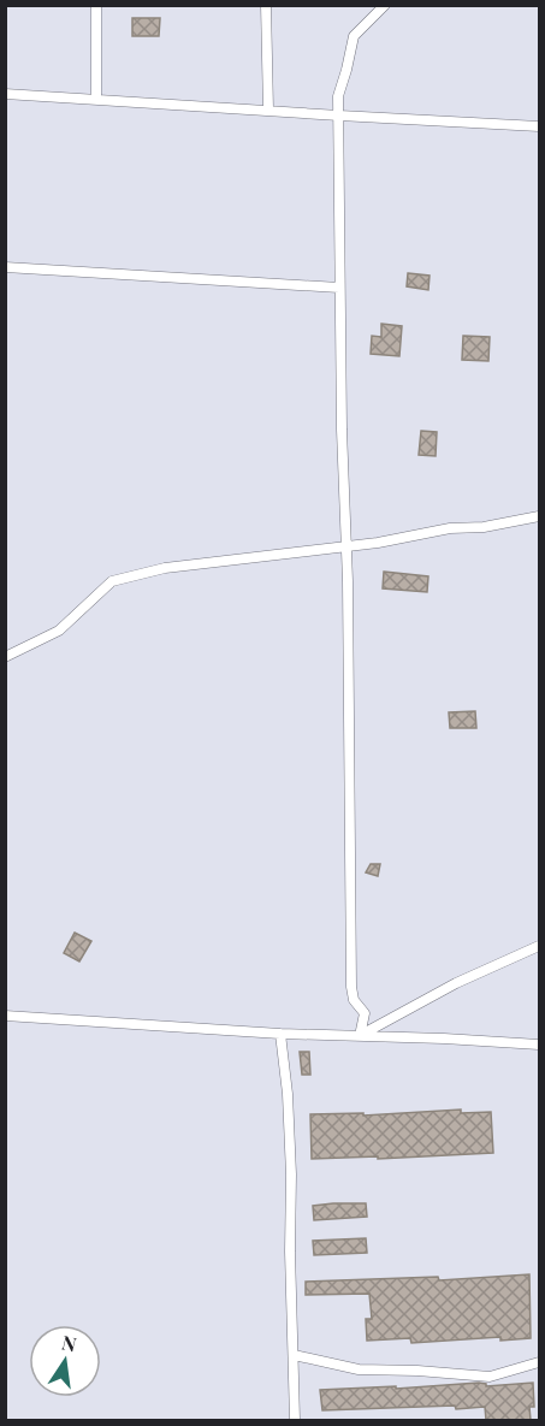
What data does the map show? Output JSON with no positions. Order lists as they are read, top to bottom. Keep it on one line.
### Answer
{"north":"top"}
